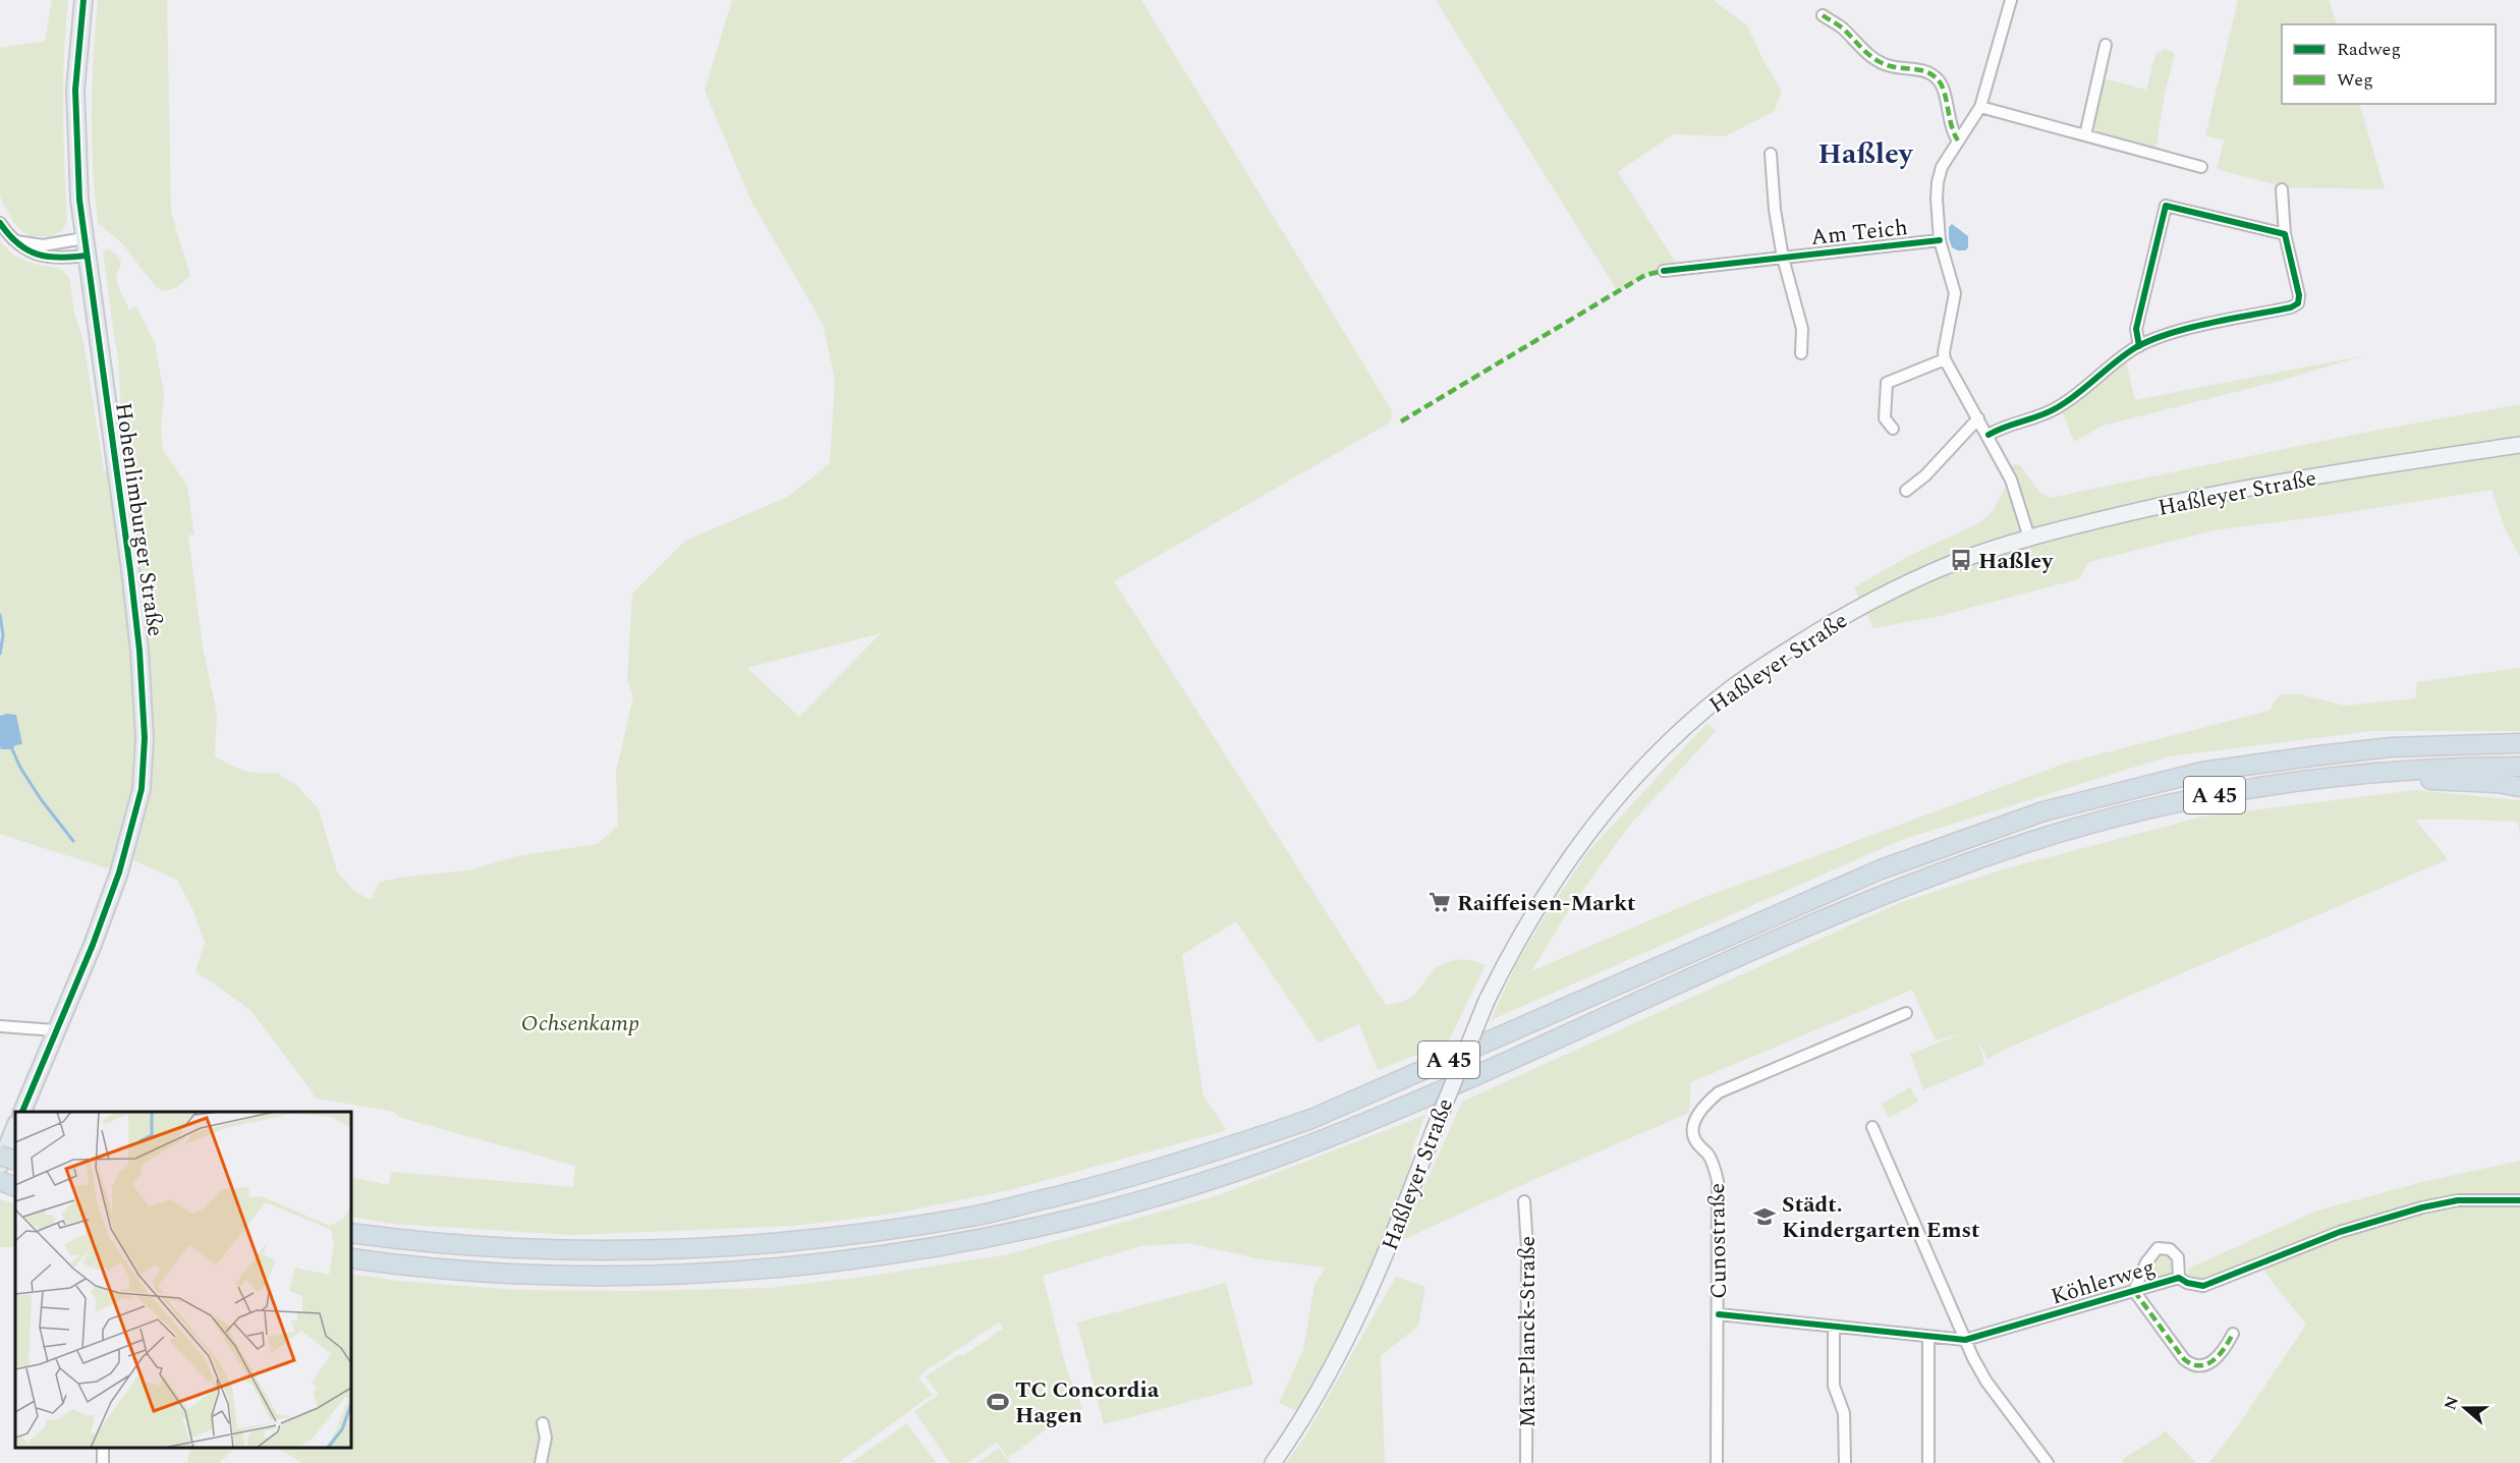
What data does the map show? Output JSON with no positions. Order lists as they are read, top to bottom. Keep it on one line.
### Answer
{"streets":{"highway":["A 45"],"main road":["Haßleyer Straße","Hohenlimburger Straße"],"street":["Am Teich","Cunostraße","Köhlerweg","Max-Planck-Straße"]},"crossings":[["Cunostraße","Köhlerweg"]],"districts":["Haßley"],"parks":["Ochsenkamp"],"places":{"bus stop":["Haßley"],"supermarket":["Raiffeisen-Markt"],"school or university":["Städt. Kindergarten Emst"],"sports":["TC Concordia Hagen"]},"legend":["Radweg","Weg"],"north":"left"}
